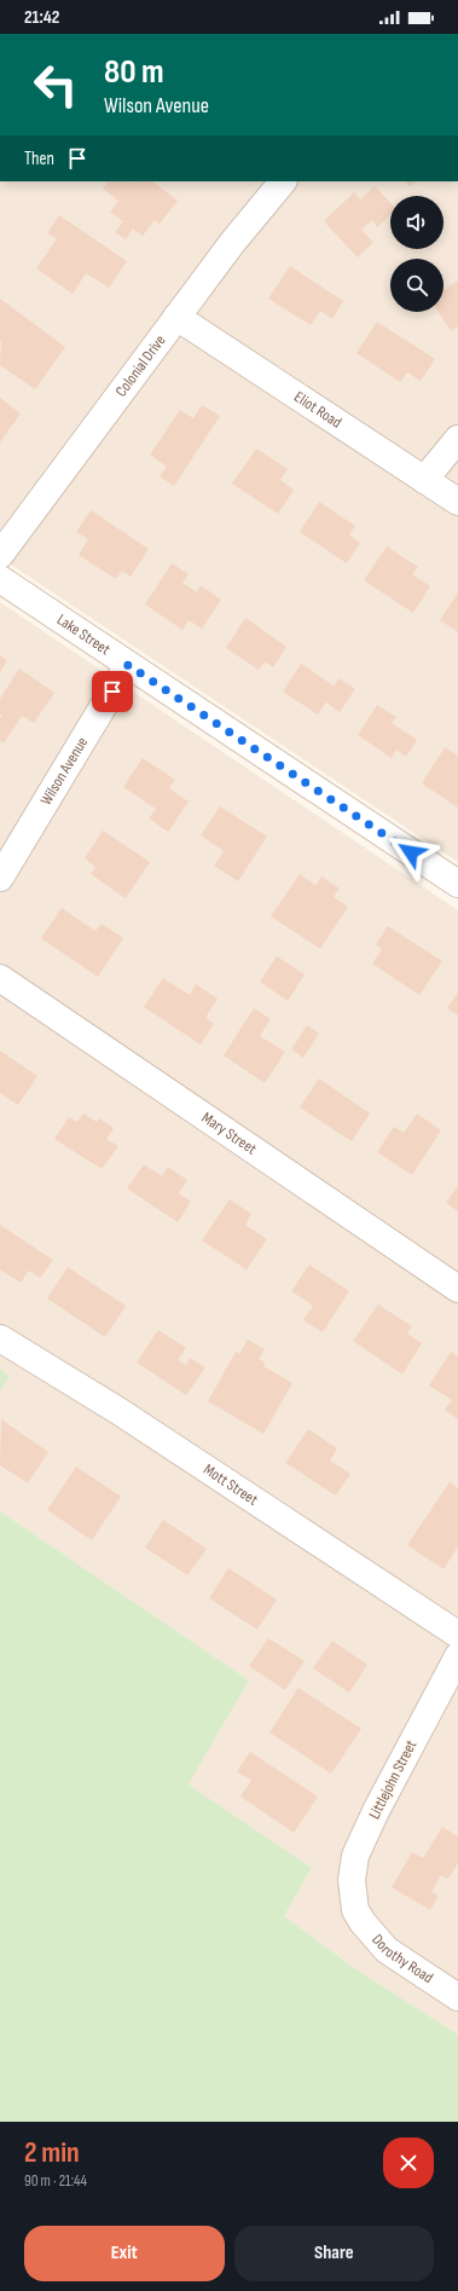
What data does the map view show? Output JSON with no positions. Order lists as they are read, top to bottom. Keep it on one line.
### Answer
{"streets":{"street":["Colonial Drive","Eliot Road","Lake Street","Wilson Avenue","Mary Street","Mott Street","Littlejohn Street","Dorothy Road"]},"crossings":[["Colonial Drive","Eliot Road"],["Lake Street","Wilson Avenue"],["Littlejohn Street","Dorothy Road"]],"page":{"status":"21:42","turn":["80 m","Wilson Avenue"],"then":"Then","heading":["2 min","90 m · 21:44"],"buttons":["Exit","Share"]}}
